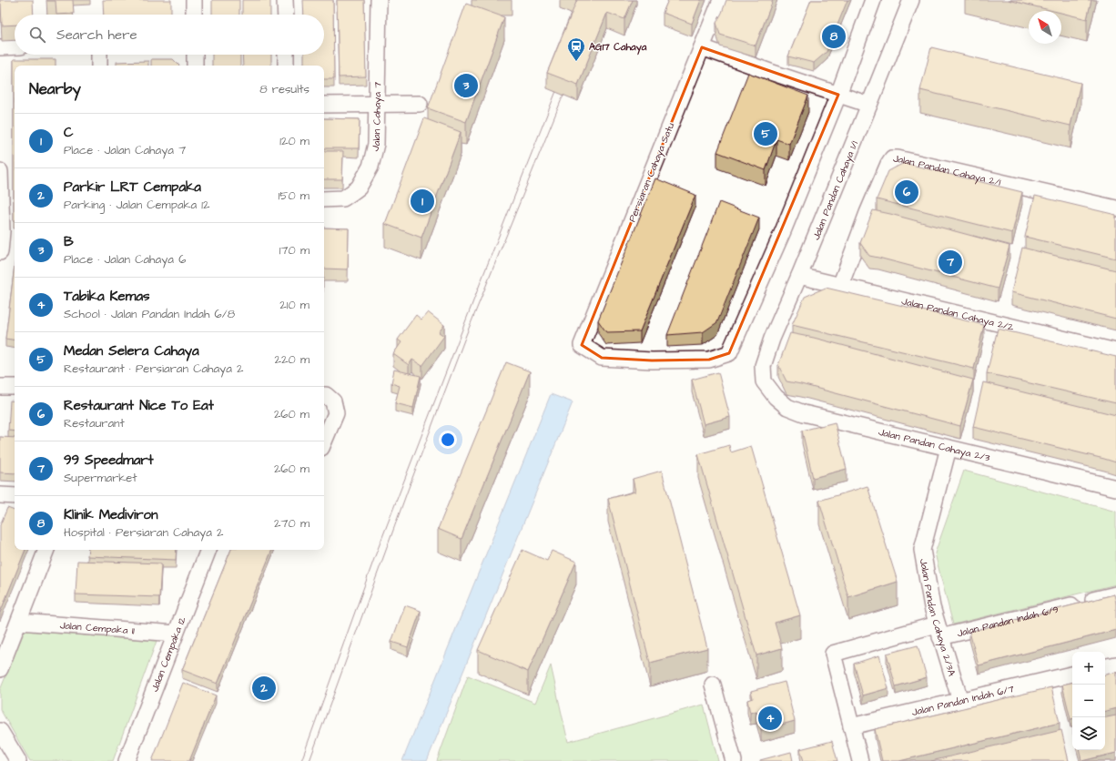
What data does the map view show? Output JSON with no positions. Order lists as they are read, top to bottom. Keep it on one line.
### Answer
{"streets":{"street":["Jalan Cahaya 7","Persiaran Cahaya Satu","Jalan Pandan Cahaya 2/1","Jalan Pandan Cahaya 1/1","Jalan Pandan Cahaya 2/2","Jalan Pandan Cahaya 2/3","Jalan Pandan Cahaya 2/3A","Jalan Pandan Indah 6/9","Jalan Cempaka 11","Jalan Cempaka 12","Jalan Pandan Indah 6/7"]},"crossings":[["Jalan Pandan Cahaya 2/1","Jalan Pandan Cahaya 2/2"],["Jalan Pandan Cahaya 1/1","Jalan Pandan Cahaya 2/2"],["Jalan Pandan Cahaya 1/1","Jalan Pandan Cahaya 2/3"],["Jalan Pandan Cahaya 2/3","Jalan Pandan Cahaya 2/3A"],["Jalan Pandan Cahaya 2/3A","Jalan Pandan Indah 6/9"],["Jalan Pandan Cahaya 2/3A","Jalan Pandan Indah 6/7"],["Jalan Cempaka 11","Jalan Cempaka 12"]],"places":{"station":["AG17 Cahaya"]},"north":"top left","page":{"search":"Search here","pins":["8","3","5","6","1","7","2","4"],"heading":["Nearby","8 results"],"list":[{"mark":"1","name":"C","note":"Place · Jalan Cahaya 7","value":"120 m"},{"mark":"2","name":"Parkir LRT Cempaka","note":"Parking · Jalan Cempaka 12","value":"150 m"},{"mark":"3","name":"B","note":"Place · Jalan Cahaya 6","value":"170 m"},{"mark":"4","name":"Tabika Kemas","note":"School · Jalan Pandan Indah 6/8","value":"210 m"},{"mark":"5","name":"Medan Selera Cahaya","note":"Restaurant · Persiaran Cahaya 2","value":"220 m"},{"mark":"6","name":"Restaurant Nice To Eat","note":"Restaurant","value":"260 m"},{"mark":"7","name":"99 Speedmart","note":"Supermarket","value":"260 m"},{"mark":"8","name":"Klinik Mediviron","note":"Hospital · Persiaran Cahaya 2","value":"270 m"}],"map_buttons":["+","−"]}}
